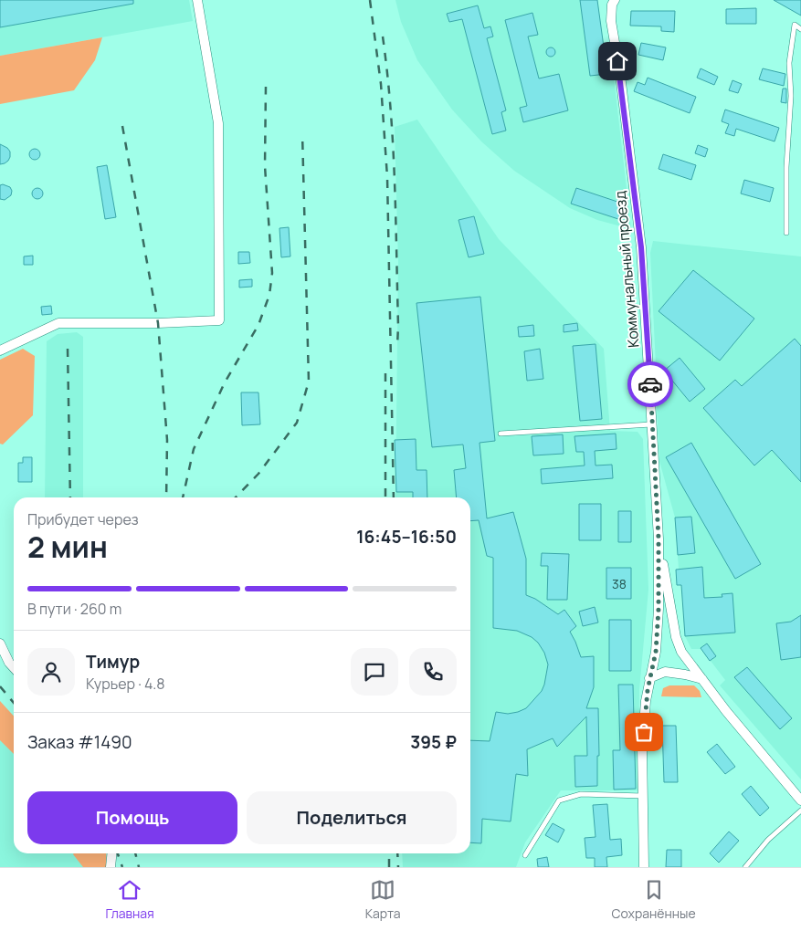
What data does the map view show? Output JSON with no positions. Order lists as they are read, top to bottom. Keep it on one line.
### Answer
{"streets":{"street":["Коммунальный проезд"]},"house_numbers":["38"],"page":{"heading":["2 мин","Прибудет через","16:45–16:50"],"panel":["Тимур","Курьер · 4.8","Заказ #1490","395 ₽"],"bar":"В пути · 260 m","buttons":["Помощь","Поделиться"],"tabs":["Главная","Карта","Сохранённые"]}}
